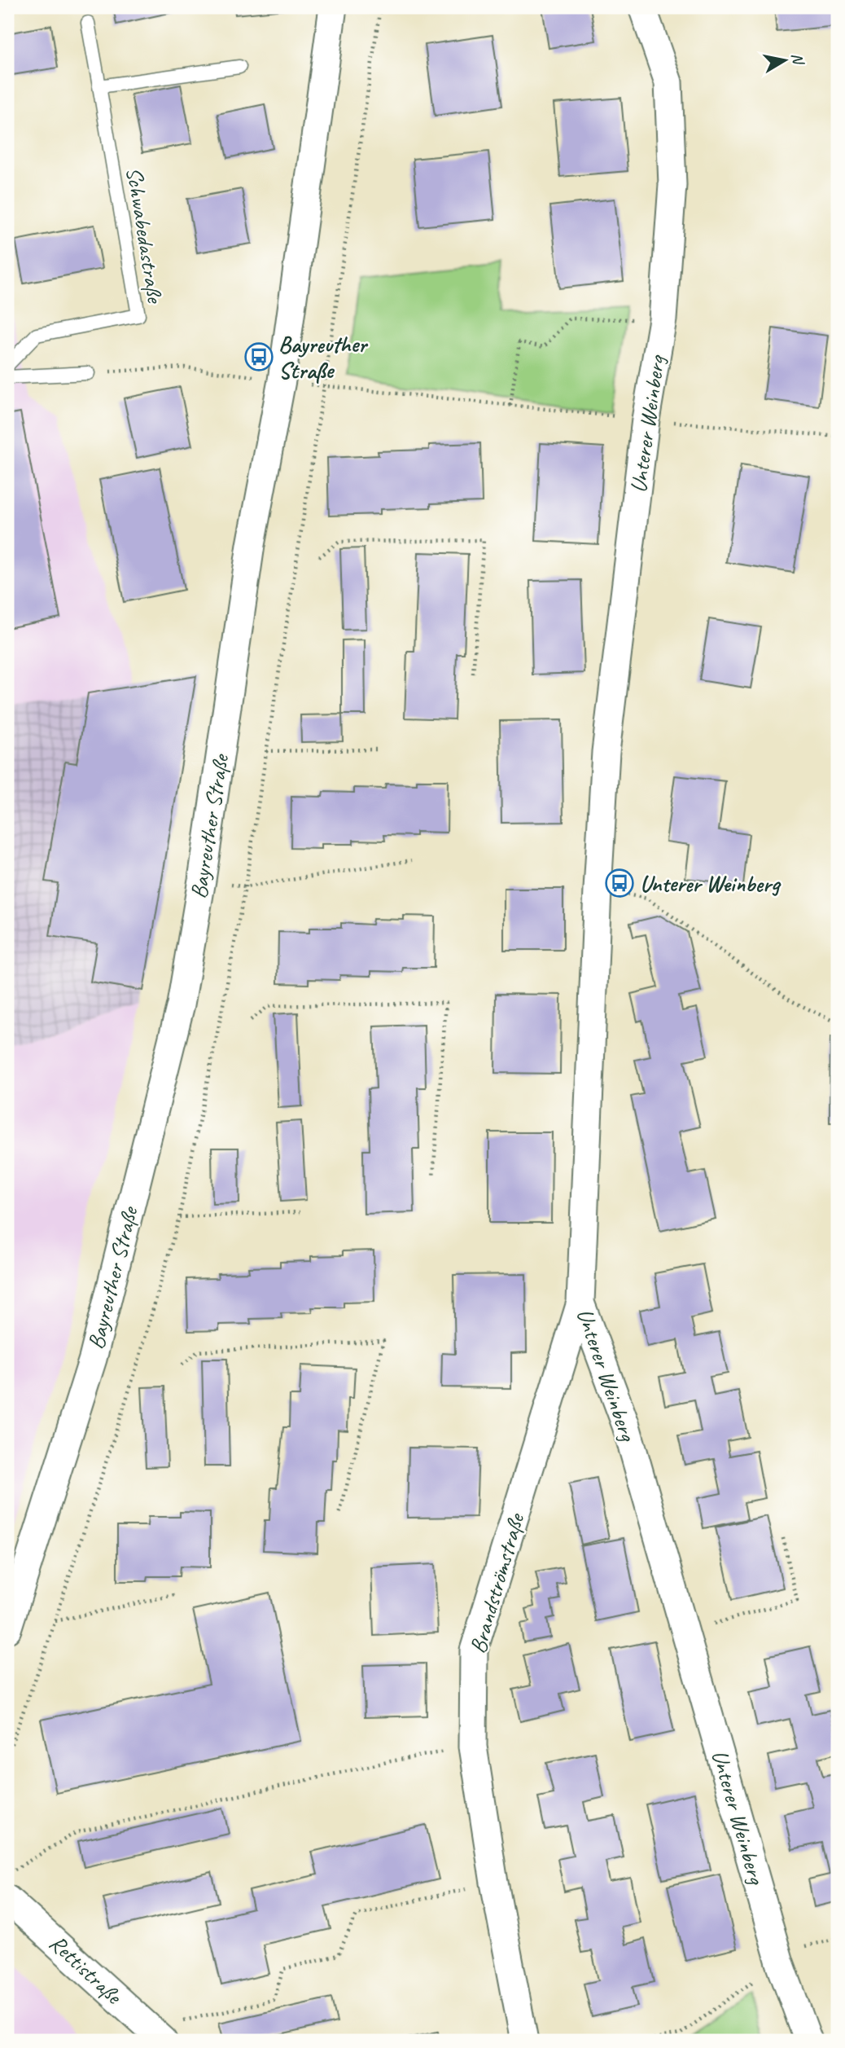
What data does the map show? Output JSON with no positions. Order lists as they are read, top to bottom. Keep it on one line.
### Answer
{"streets":{"street":["Unterer Weinberg","Bayreuther Straße","Brandströmstraße","Rettistraße"],"lane":["Schwabedastraße"]},"crossings":[["Unterer Weinberg","Brandströmstraße"]],"places":{"bus stop":["Bayreuther Straße","Unterer Weinberg"]},"north":"right"}
